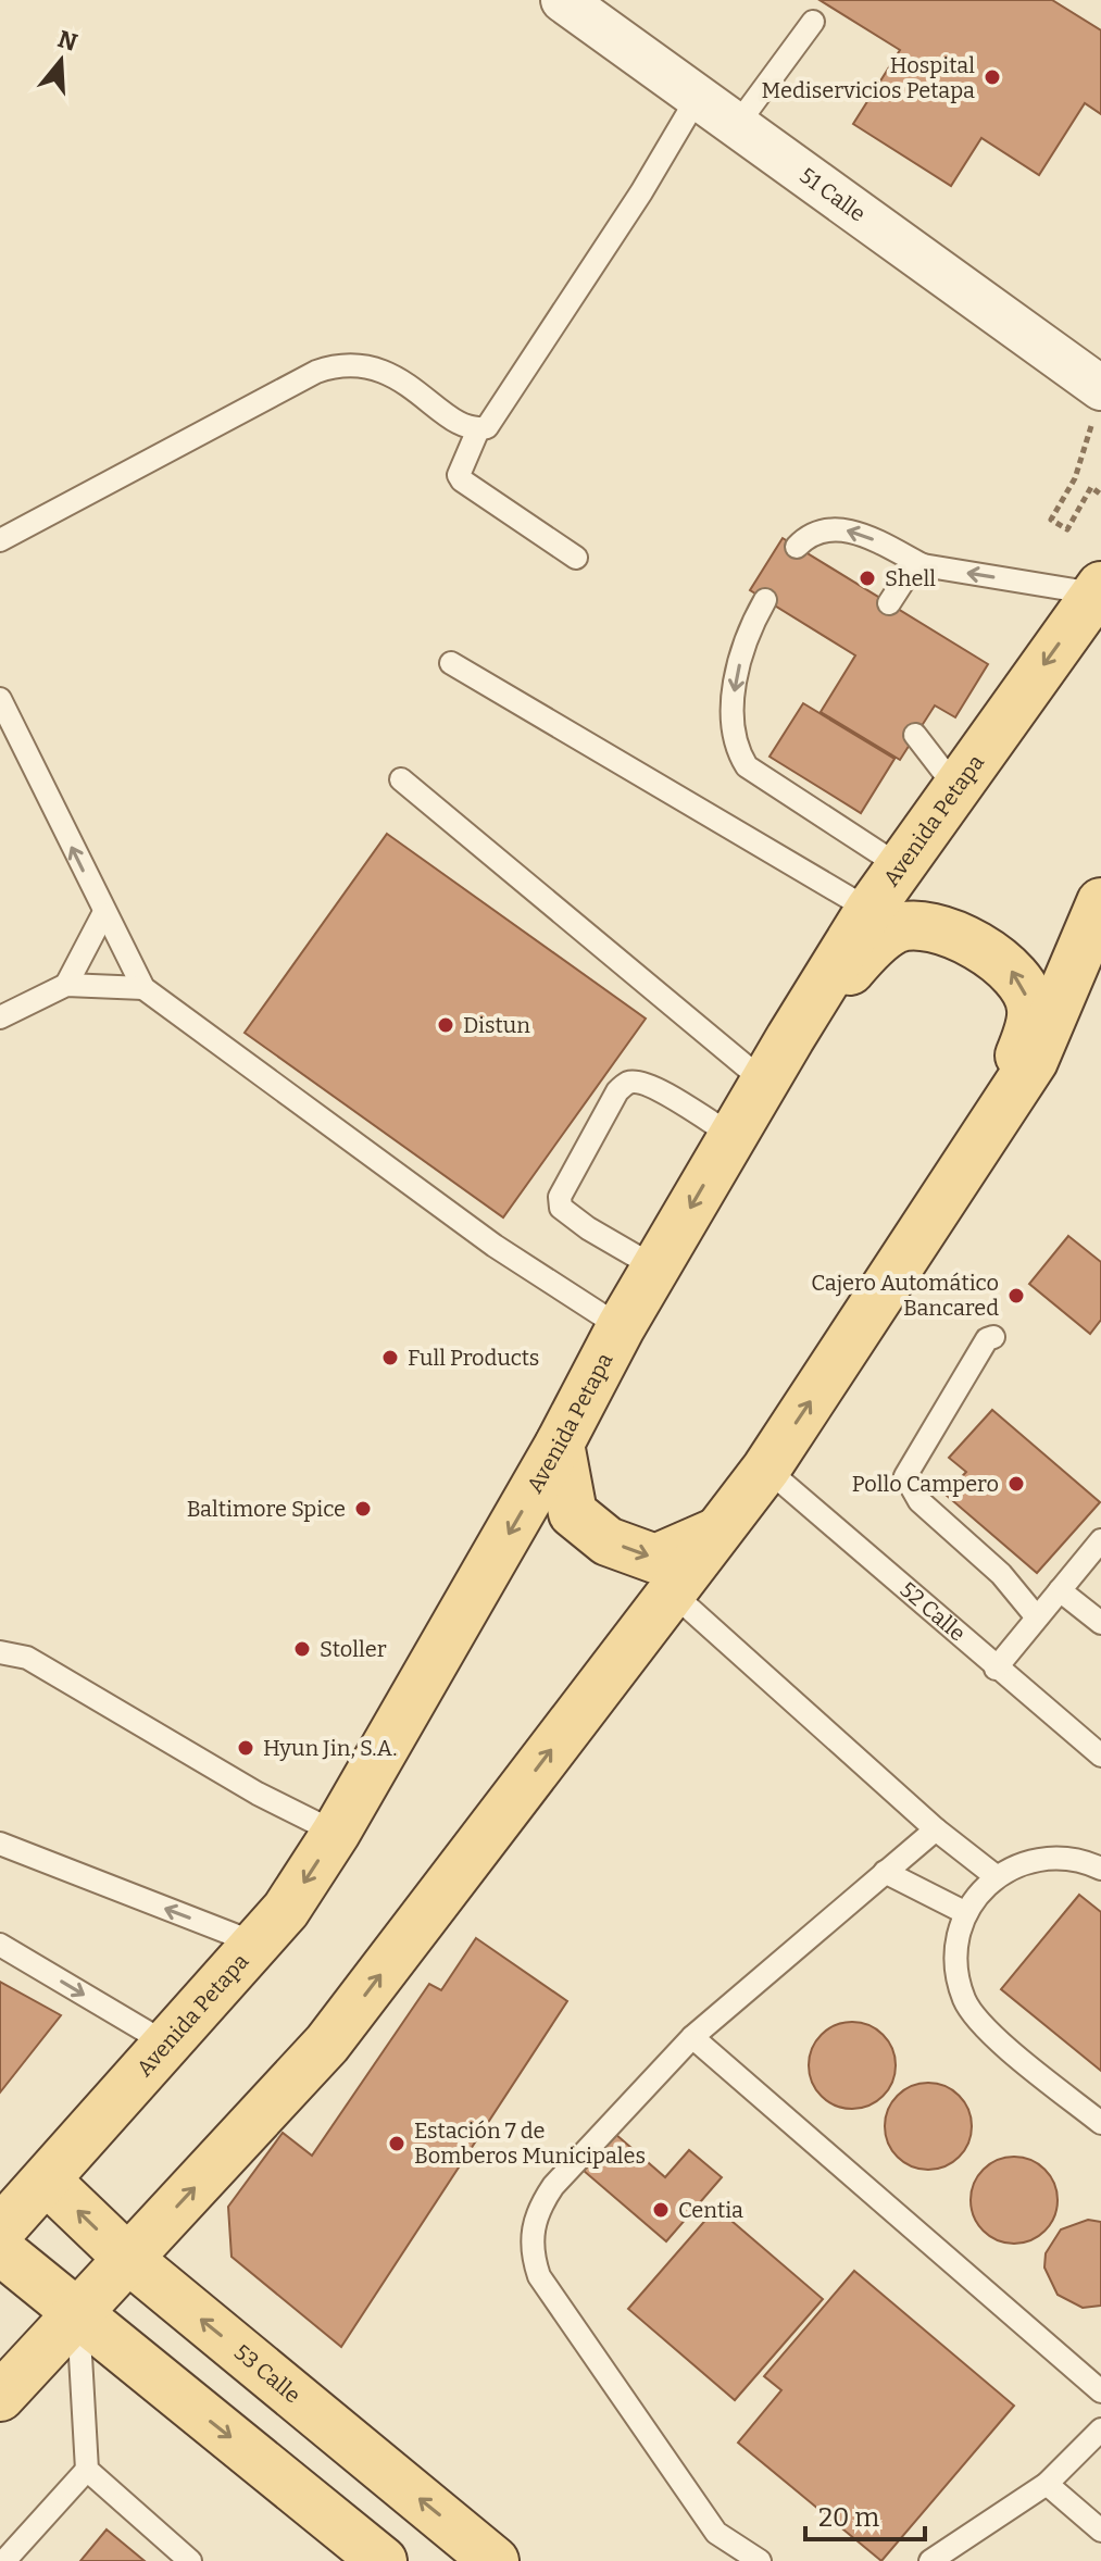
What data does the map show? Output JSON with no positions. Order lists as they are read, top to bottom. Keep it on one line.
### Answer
{"streets":{"main road":["Avenida Petapa","53 Calle"],"street":["51 Calle"],"lane":["52 Calle"]},"crossings":[["Avenida Petapa","53 Calle"]],"places":["Hospital Mediservicios Petapa","Shell","Distun","Cajero Automático Bancared","Full Products","Pollo Campero","Baltimore Spice","Stoller","Hyun Jin, S.A.","Estación 7 de Bomberos Municipales","Centia"],"scale_bar":"20 m","north":"top"}
